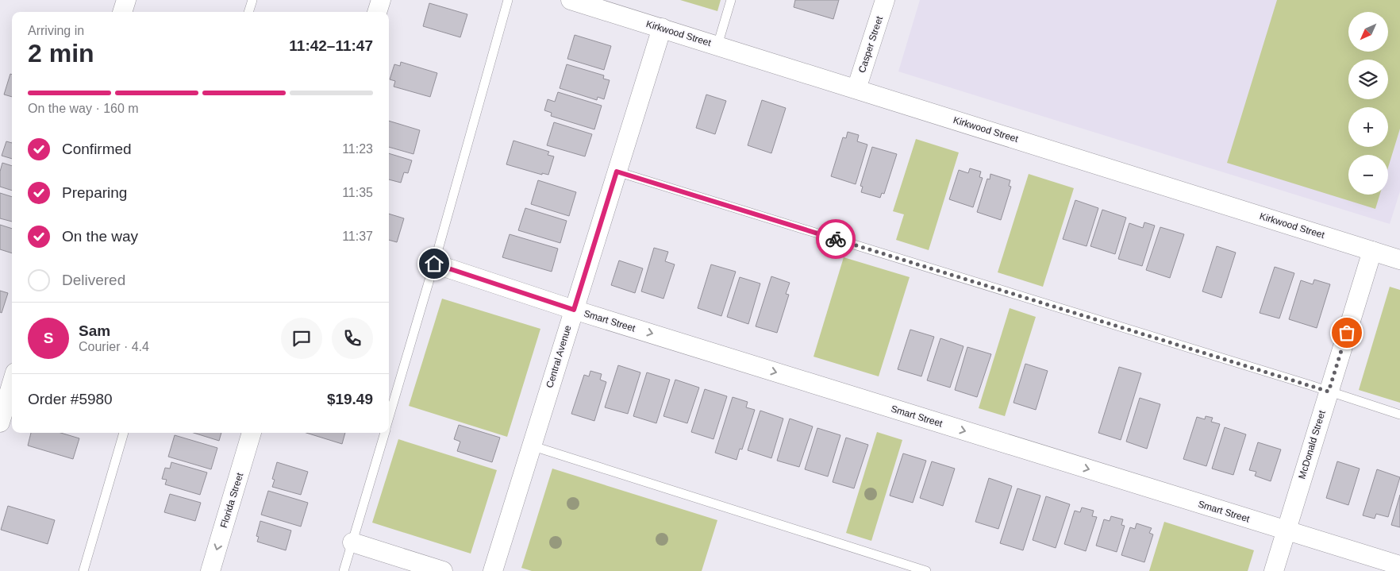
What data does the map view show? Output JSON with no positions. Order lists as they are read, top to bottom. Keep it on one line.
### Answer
{"streets":{"street":["Kirkwood Street","Casper Street","Smart Street","Central Avenue","McDonald Street","Florida Street"]},"crossings":[["Kirkwood Street","Casper Street"],["Kirkwood Street","Central Avenue"],["Kirkwood Street","McDonald Street"],["Smart Street","Central Avenue"],["Smart Street","McDonald Street"]],"one_way":["Smart Street","Florida Street"],"north":"bottom left","page":{"map_buttons":["+","−"],"heading":["2 min","Arriving in","11:42–11:47"],"panel":["Sam","Courier · 4.4","Order #5980","$19.49"],"bar":"On the way · 160 m","list":[["Confirmed","11:23"],["Preparing","11:35"],["On the way","11:37"],"Delivered"],"round":"S"}}
